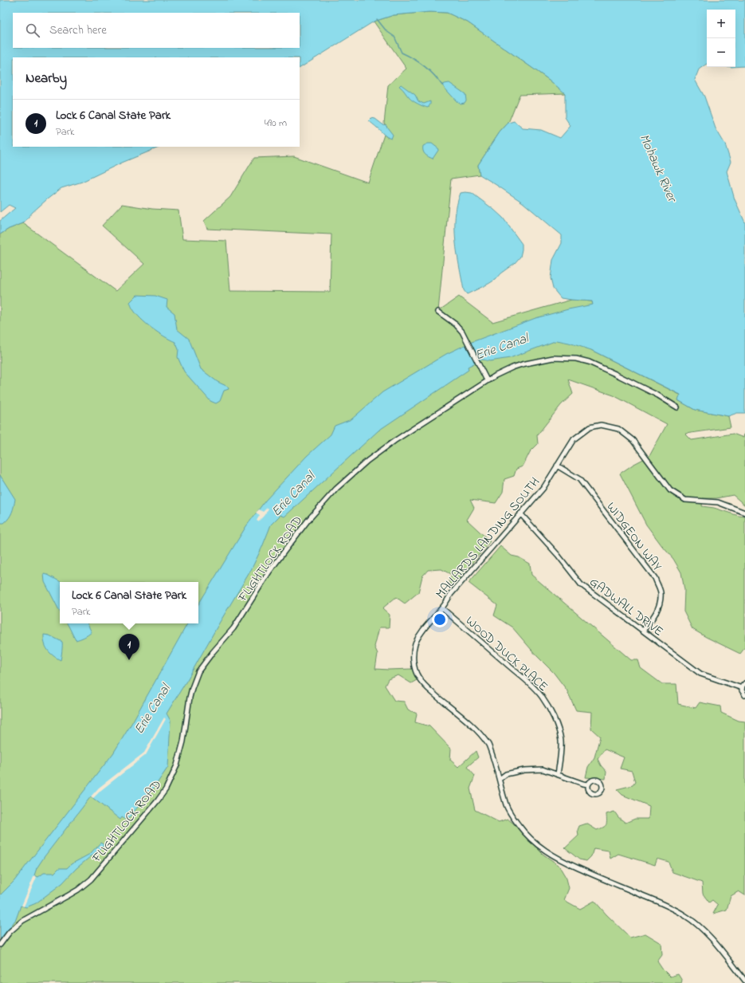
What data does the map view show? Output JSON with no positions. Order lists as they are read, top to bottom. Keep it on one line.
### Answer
{"streets":{"street":["WIDGEON WAY","MALLARDS LANDING SOUTH","FLIGHTLOCK ROAD","GADWALL DRIVE","WOOD DUCK PLACE"]},"crossings":[["WIDGEON WAY","MALLARDS LANDING SOUTH"],["WIDGEON WAY","GADWALL DRIVE"],["MALLARDS LANDING SOUTH","GADWALL DRIVE"],["MALLARDS LANDING SOUTH","WOOD DUCK PLACE"]],"water":["Mohawk River","Erie Canal"],"page":{"map_buttons":["+","−"],"search":"Search here","heading":"Nearby","list":[{"mark":"1","name":"Lock 6 Canal State Park","note":"Park","value":"490 m"}],"popup":["Lock 6 Canal State Park","Park"],"pins":"1"}}
